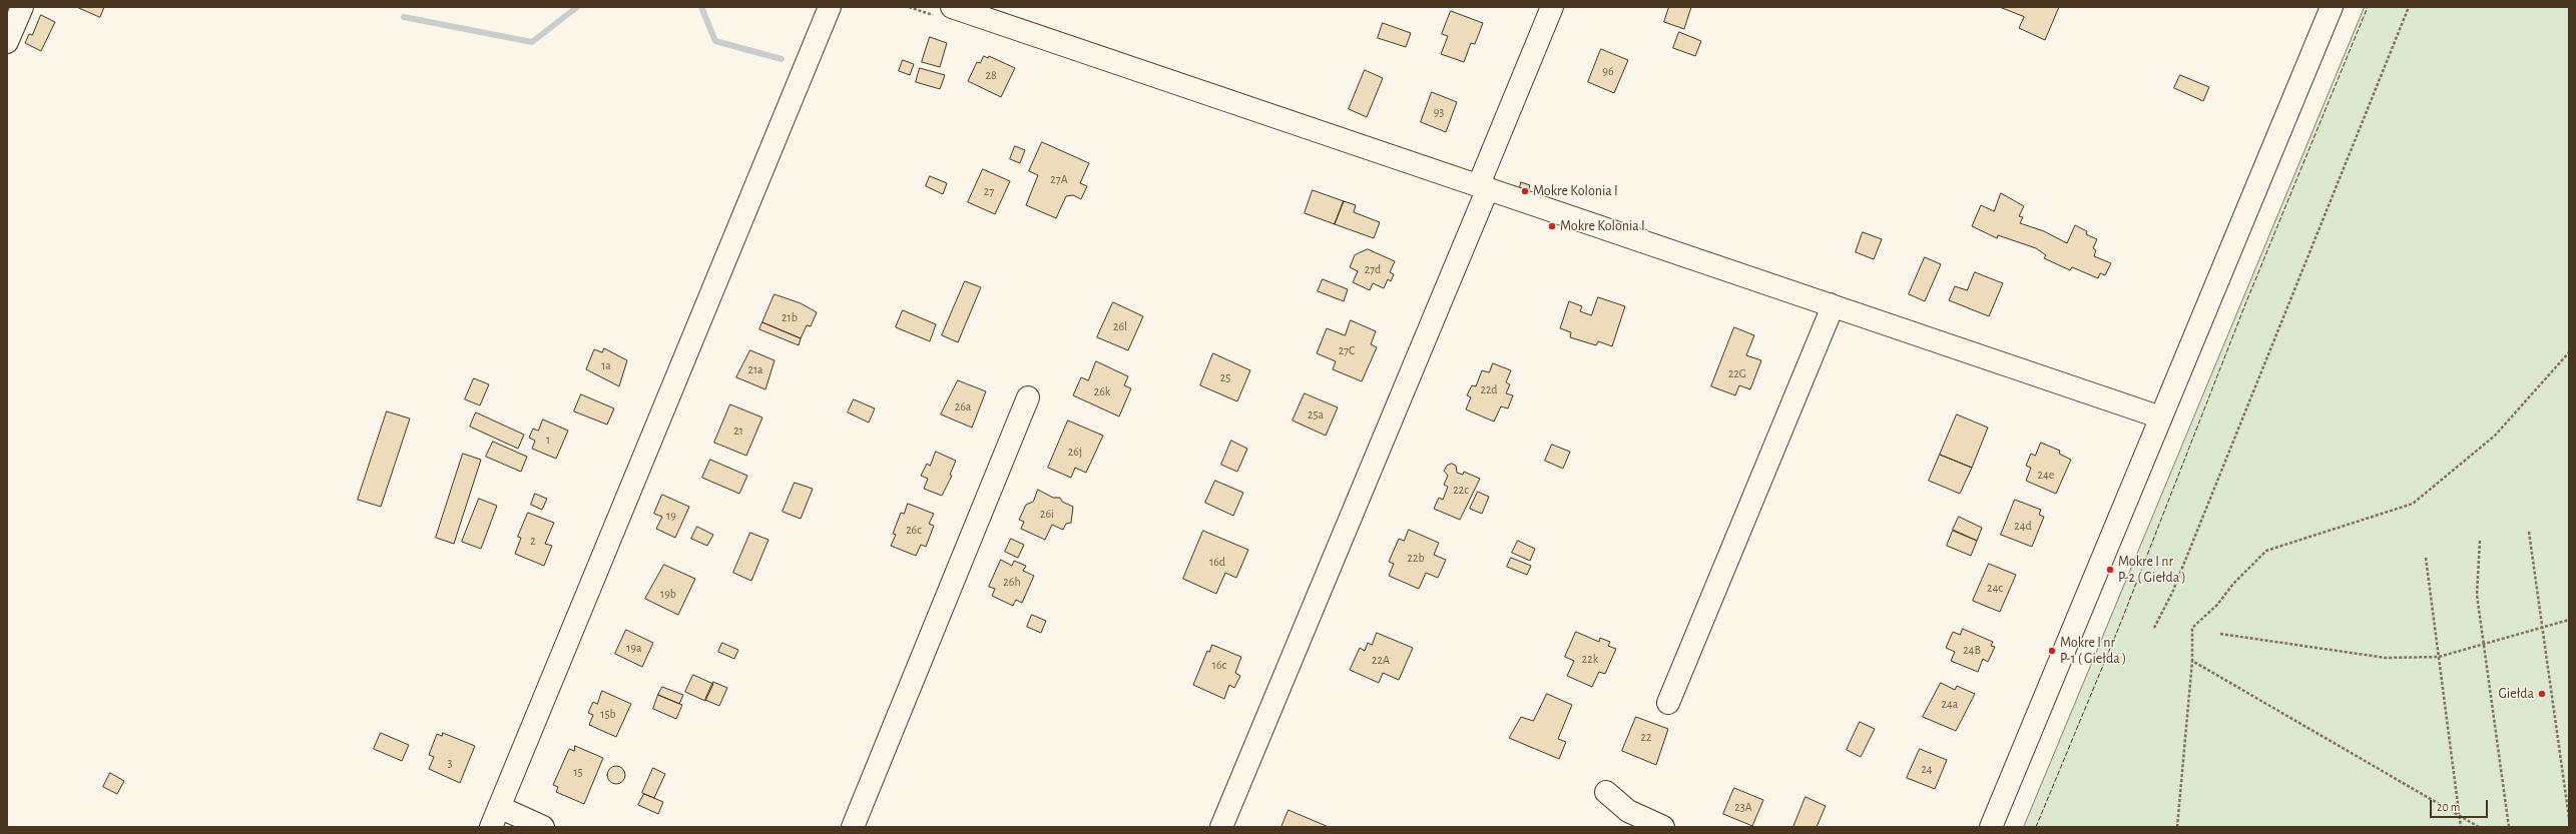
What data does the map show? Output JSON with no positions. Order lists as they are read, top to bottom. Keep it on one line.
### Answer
{"places":["Mokre Kolonia I","Mokre Kolonia I.","Mokre I nr P-2 ( Giełda )","Mokre I nr P-1 ( Giełda )","Giełda"],"house_numbers":["96","28","93","27A","27","27d","21b","26l","27C","1a","21a","22G","25","22d","26k","26a","25a","21","1","26j","24e","22c","26i","19","24d","26c","2","22b","16d","26h","24c","19b","19a","24B","22k","22A","16c","24a","15b","22","3","24","15","23A"],"scale_bar":"20 m"}
